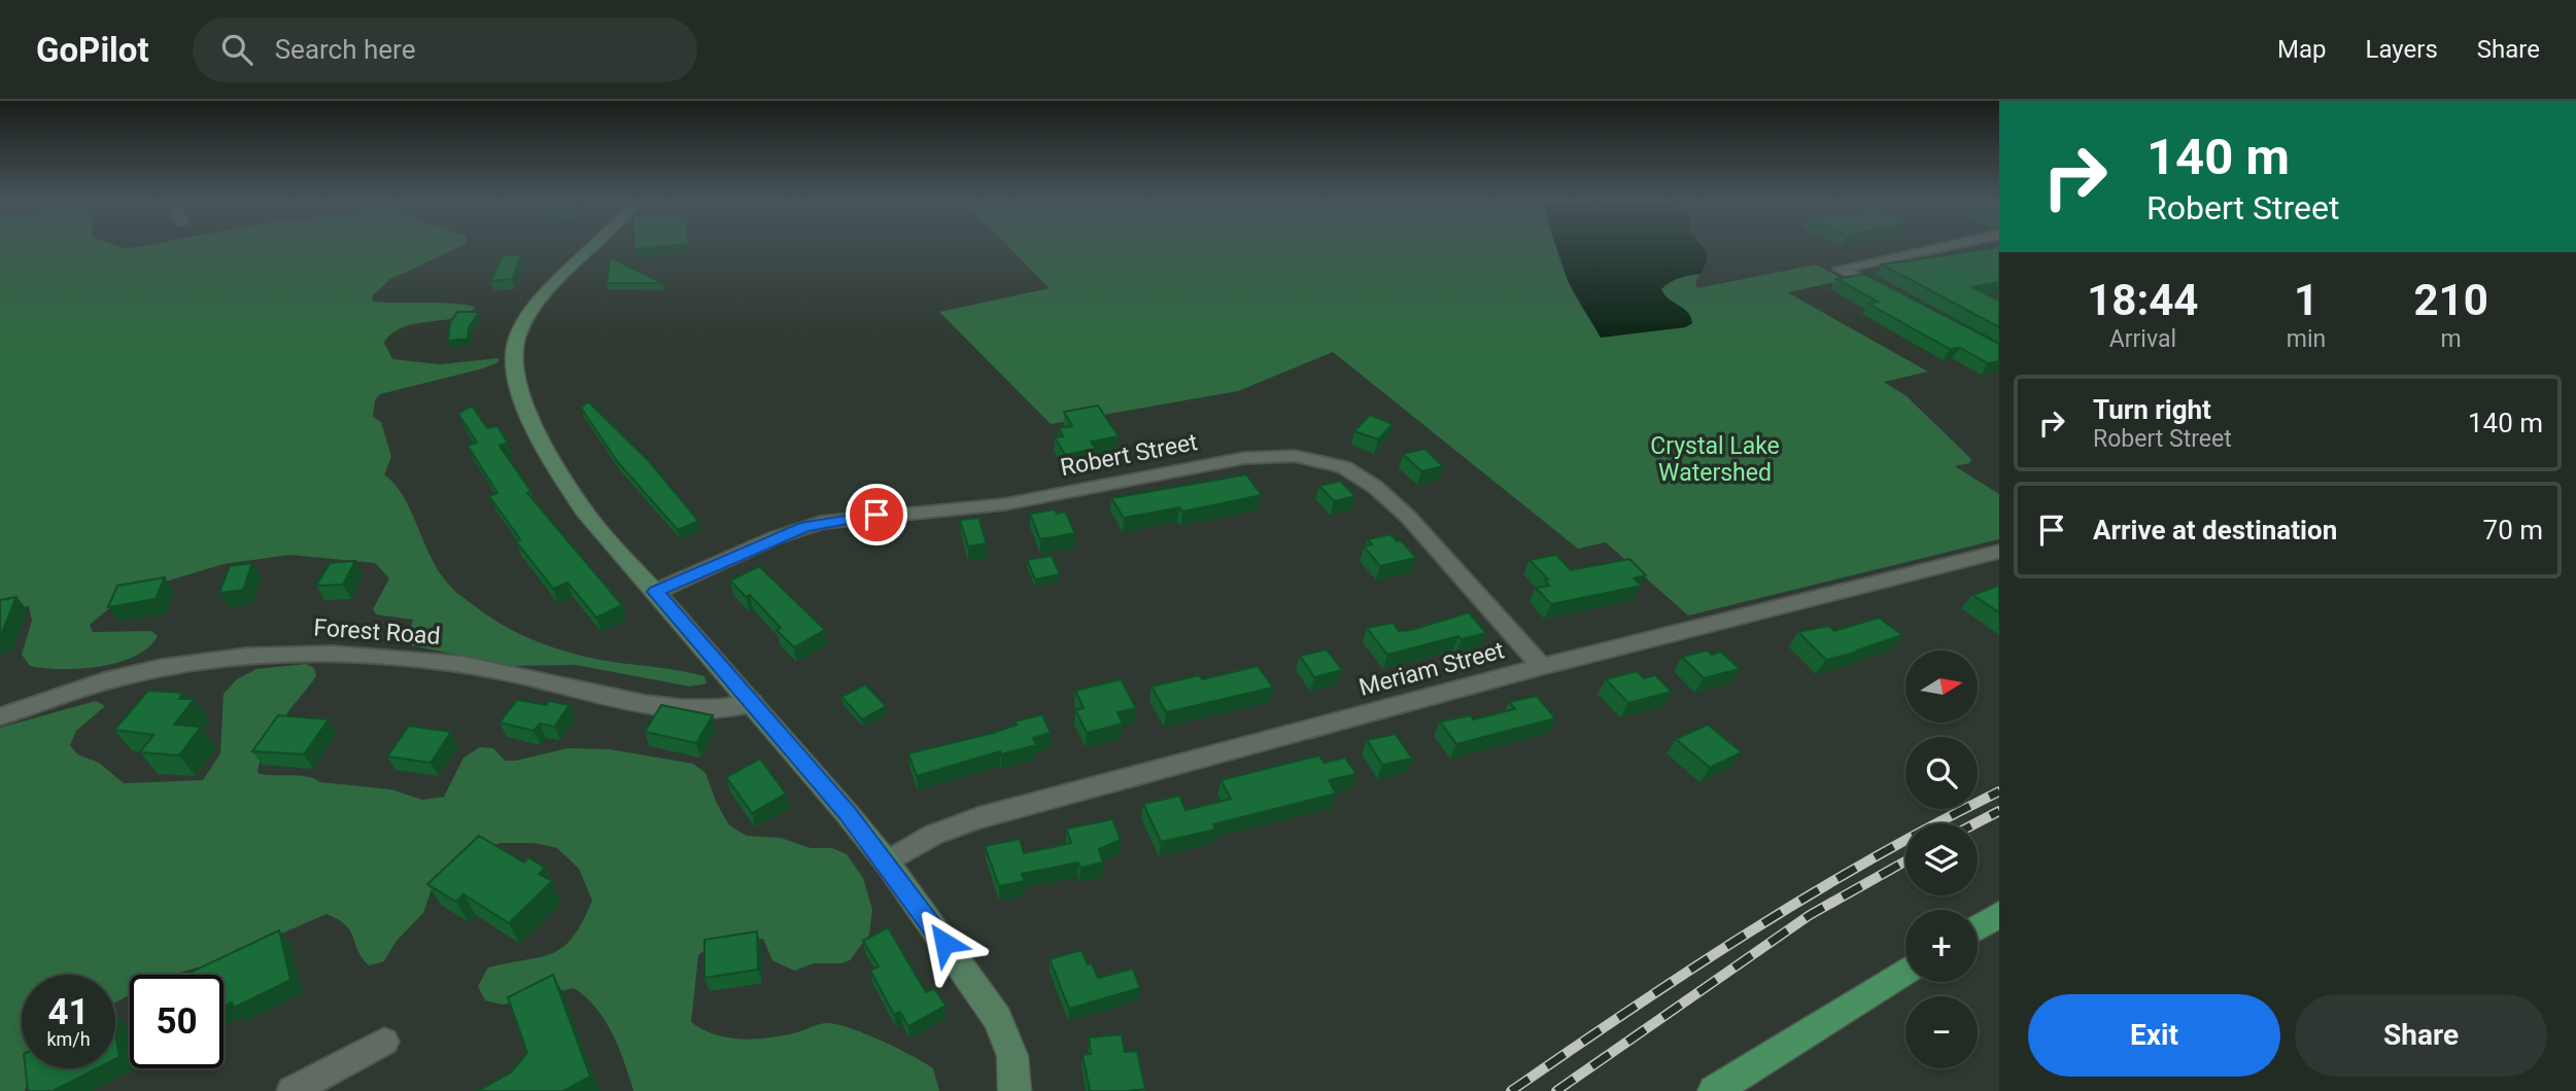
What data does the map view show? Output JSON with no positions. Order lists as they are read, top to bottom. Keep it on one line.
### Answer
{"streets":{"street":["Robert Street","Forest Road","Meriam Street"]},"crossings":[["Robert Street","Meriam Street"]],"parks":["Crystal Lake Watershed"],"north":"right","page":{"header":"GoPilot","search":"Search here","nav":["Map","Layers","Share"],"turn":["140 m","Robert Street"],"eta":["18:44","Arrival","1","min","210","m"],"list":[{"name":"Turn right","note":"Robert Street","value":"140 m"},{"name":"Arrive at destination","value":"70 m"}],"map_buttons":["+","−"],"speed":"41 km/h","limit":"50","buttons":["Exit","Share"]}}
